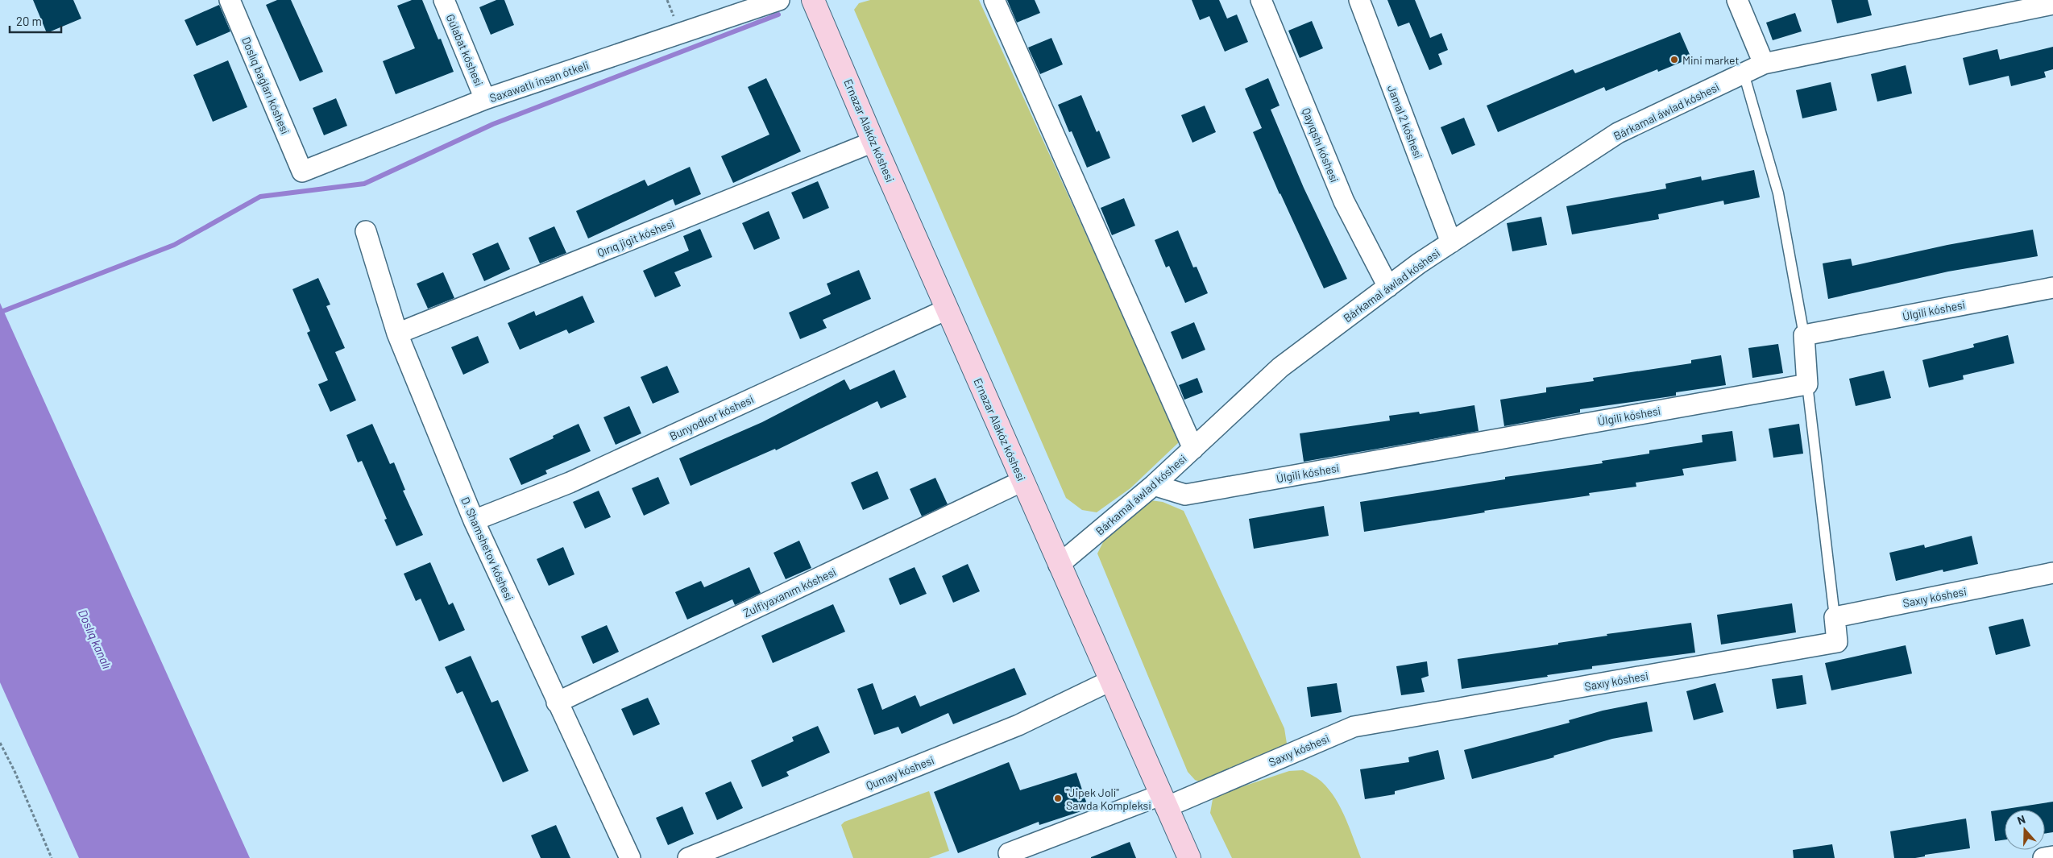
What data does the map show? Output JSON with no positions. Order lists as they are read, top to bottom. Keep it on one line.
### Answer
{"streets":{"main road":["Ernazar Alakóz kóshesi"],"street":["Gúlabat kóshesi","Saxawatlı insan ótkeli","Doslıq baǵları kóshesi","Bárkamal áwlad kóshesi","Jamal 2 kóshesi","Qayıqshı kóshesi","Qırıq jigit kóshesi","Úlgili kóshesi","Bunyodkor kóshesi","D. Shamshetov kóshesi","Zulfiyaxanım kóshesi","Saxıy kóshesi","Qumay kóshesi"]},"crossings":[["Gúlabat kóshesi","Saxawatlı insan ótkeli"],["Saxawatlı insan ótkeli","Doslıq baǵları kóshesi"],["Bárkamal áwlad kóshesi","Jamal 2 kóshesi"],["Bárkamal áwlad kóshesi","Ernazar Alakóz kóshesi"],["Bárkamal áwlad kóshesi","Qayıqshı kóshesi"],["Bárkamal áwlad kóshesi","Úlgili kóshesi"],["Ernazar Alakóz kóshesi","Qırıq jigit kóshesi"],["Ernazar Alakóz kóshesi","Bunyodkor kóshesi"],["Ernazar Alakóz kóshesi","Zulfiyaxanım kóshesi"],["Ernazar Alakóz kóshesi","Saxıy kóshesi"],["Ernazar Alakóz kóshesi","Qumay kóshesi"],["Qırıq jigit kóshesi","D. Shamshetov kóshesi"],["Bunyodkor kóshesi","D. Shamshetov kóshesi"],["D. Shamshetov kóshesi","Zulfiyaxanım kóshesi"]],"water":["Doslıq kanalı"],"places":["Mini market","\"Jipek Joli\" Sawda Kompleksi"],"scale_bar":"20 m","north":"top"}
